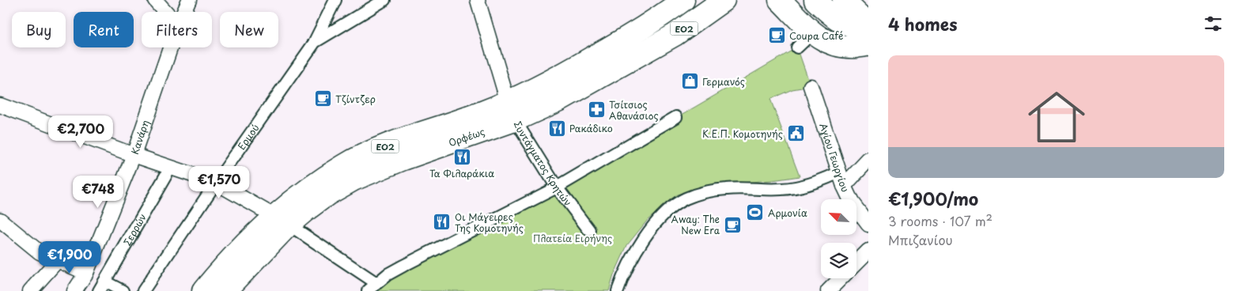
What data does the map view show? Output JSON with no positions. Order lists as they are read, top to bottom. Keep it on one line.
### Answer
{"streets":{"main road":["ΕΟ2","Ορφέως"],"street":["Κανάρη","Ερμού","Αγίου Γεωργίου","Συντάγματος Κρητών","Σερρών"]},"crossings":[["Ορφέως","Συντάγματος Κρητών"]],"parks":["Πλατεία Ειρήνης"],"places":{"cafe":["Coupa Café","Τζίντζερ","Away: The New Era"],"shop":["Γερμανός"],"pharmacy":["Τσίτσιος Αθανάσιος"],"restaurant":["Ρακάδικο","Τα Φιλαράκια","Οι Μάγειρες Της Κομοτηνής"],"public building":["Κ.Ε.Π. Κομοτηνής"],"sports":["Αρμονία"]},"north":"top left","page":{"heading":"4 homes","chip":["Buy","Rent","Filters","New"],"list":[{"name":"€1,900/mo","note":"3 rooms · 107 m² · Μπιζανίου"}],"price":["€2,700","€1,570","€748","€1,900"]}}
